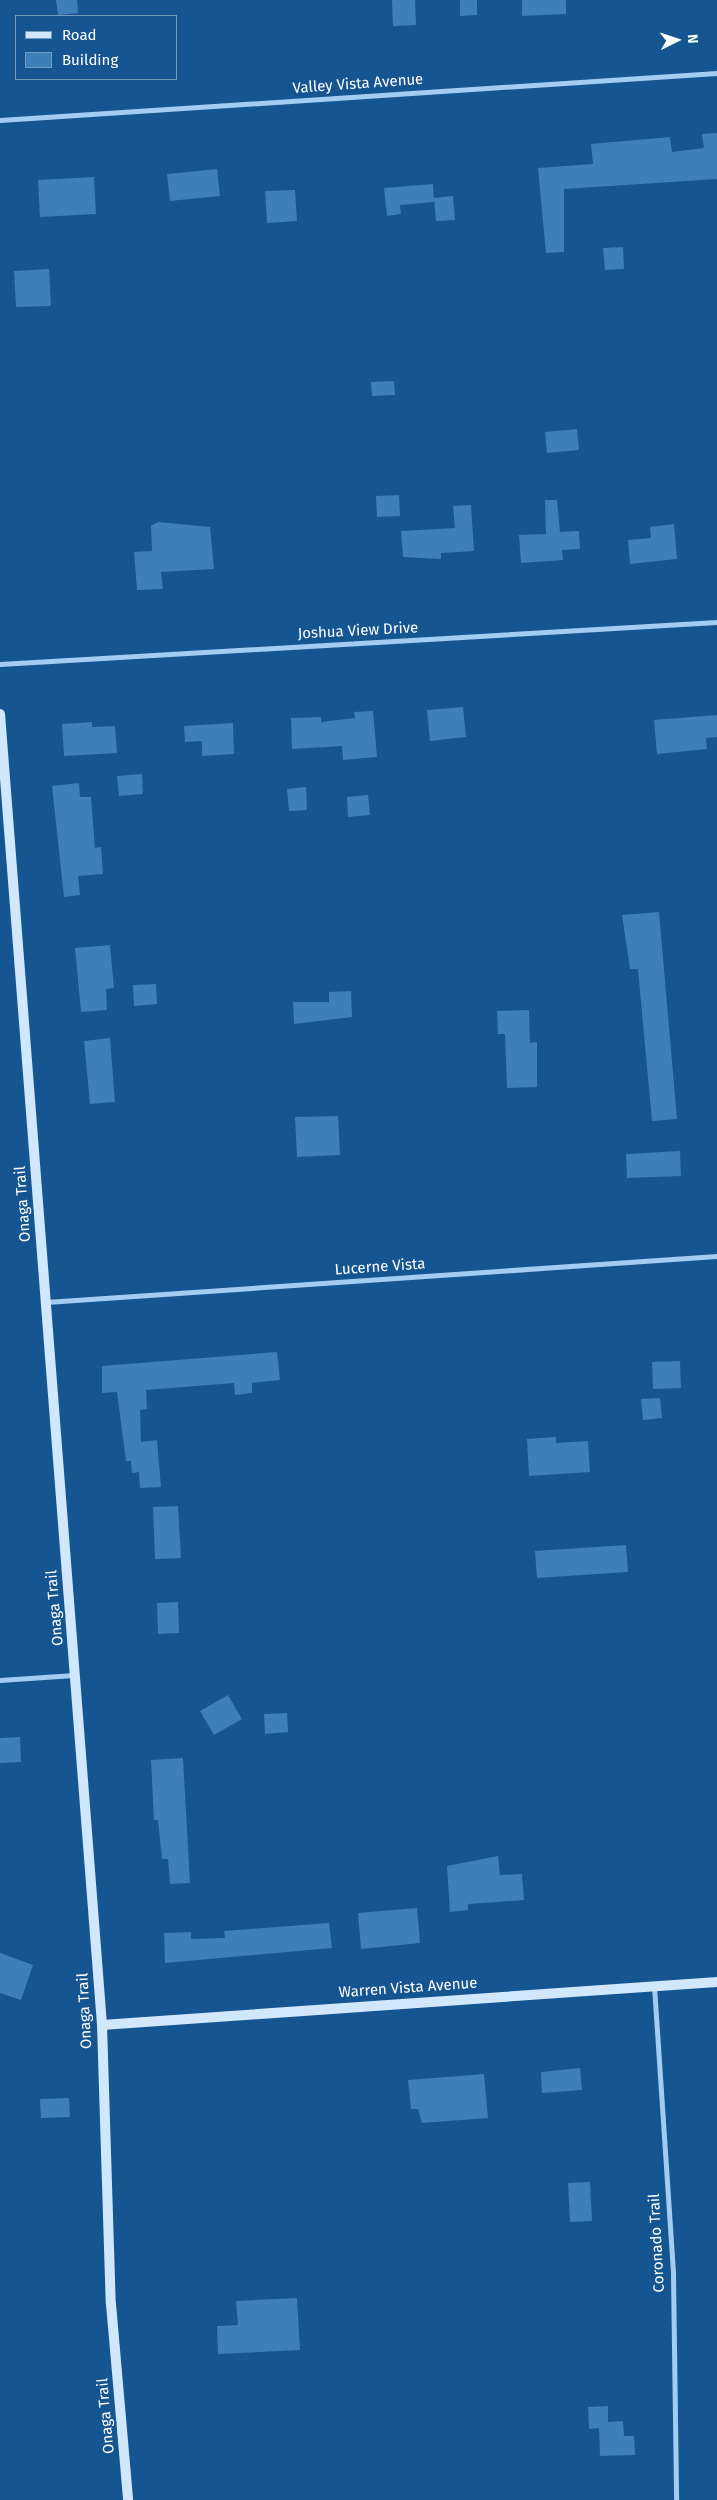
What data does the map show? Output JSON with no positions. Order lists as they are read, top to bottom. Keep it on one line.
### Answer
{"streets":{"street":["Valley Vista Avenue","Joshua View Drive","Onaga Trail","Lucerne Vista","Warren Vista Avenue","Coronado Trail"]},"crossings":[["Onaga Trail","Lucerne Vista"],["Onaga Trail","Warren Vista Avenue"],["Warren Vista Avenue","Coronado Trail"]],"legend":["Road","Building"],"north":"right"}
